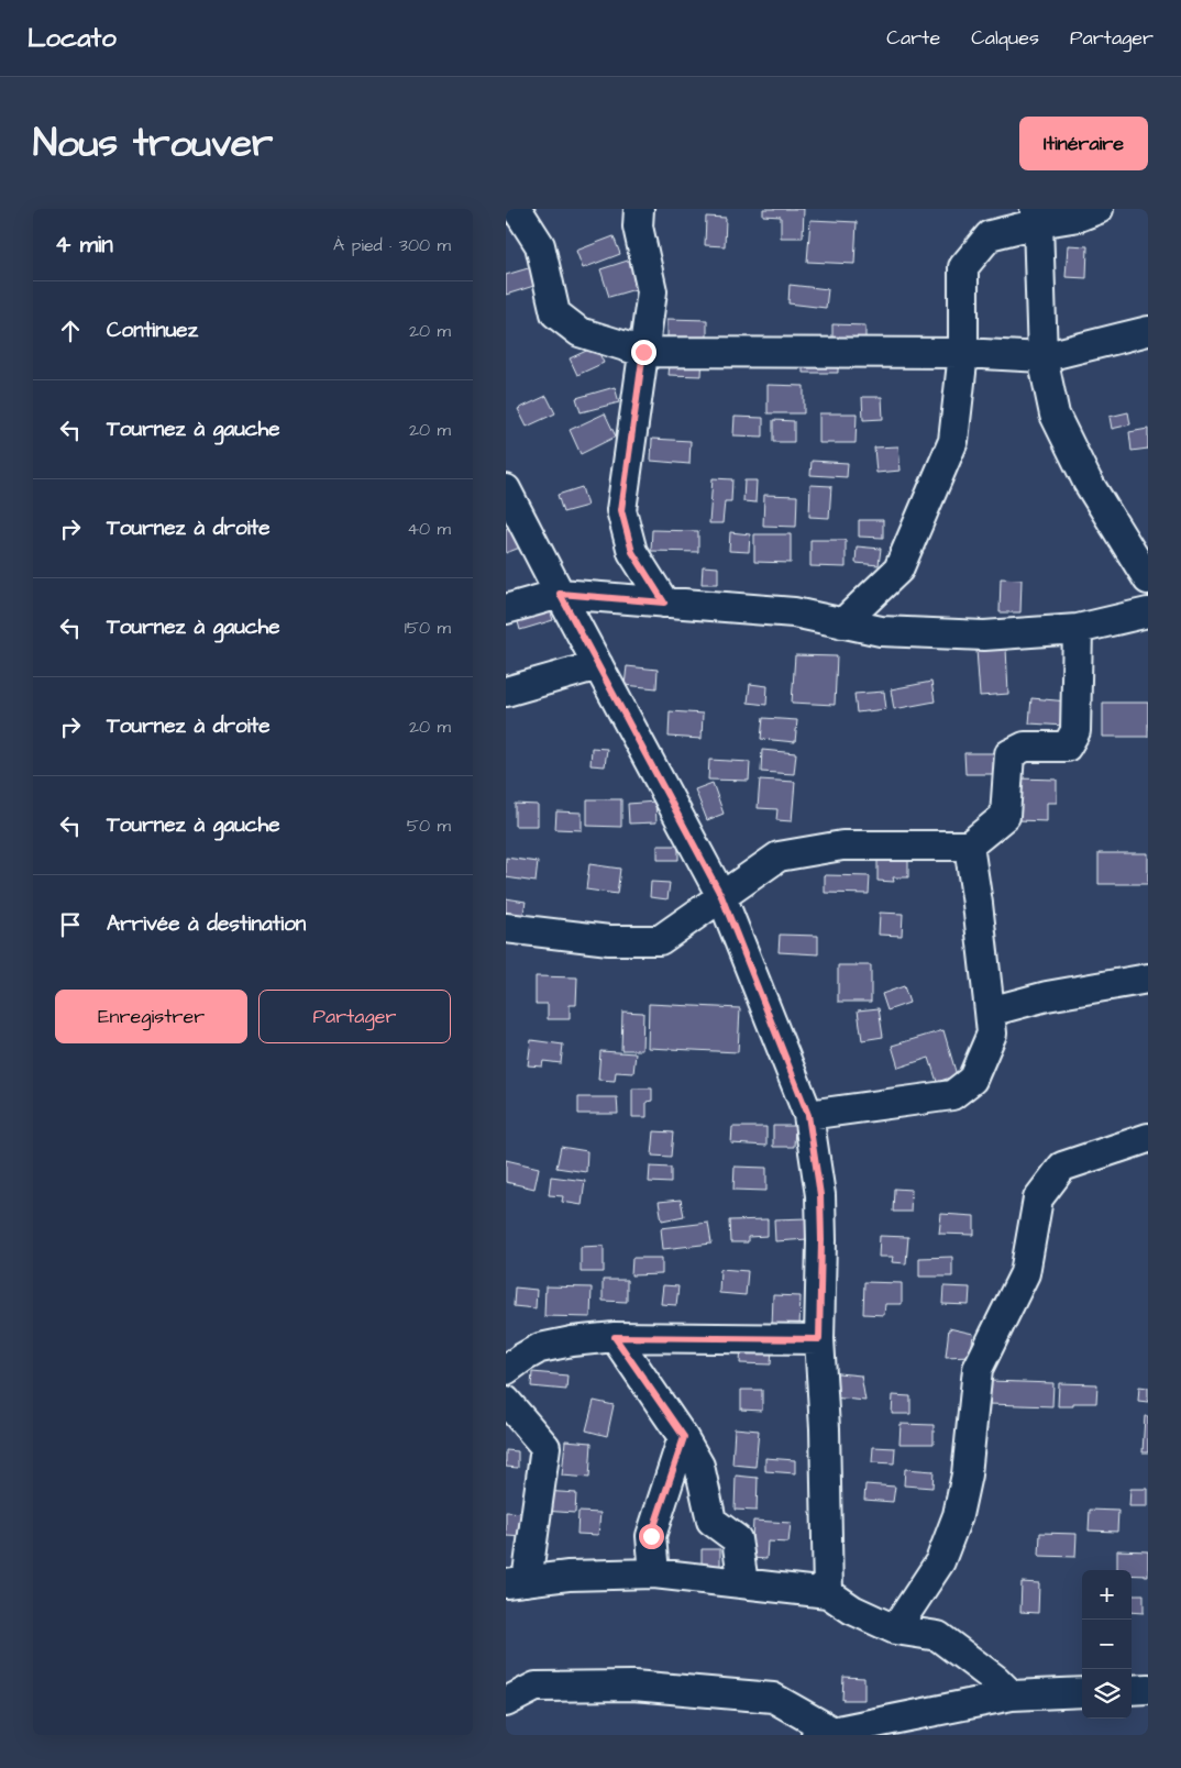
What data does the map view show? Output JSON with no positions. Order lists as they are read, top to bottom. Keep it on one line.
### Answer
{"page":{"header":"Locato","nav":["Carte","Calques","Partager"],"title":"Nous trouver","buttons":["Itinéraire",["Enregistrer","Partager"]],"heading":["4 min","À pied · 300 m"],"list":[["Continuez","20 m"],["Tournez à gauche","20 m"],["Tournez à droite","40 m"],["Tournez à gauche","150 m"],["Tournez à droite","20 m"],["Tournez à gauche","50 m"],"Arrivée à destination"],"map_buttons":["+","−"]}}
